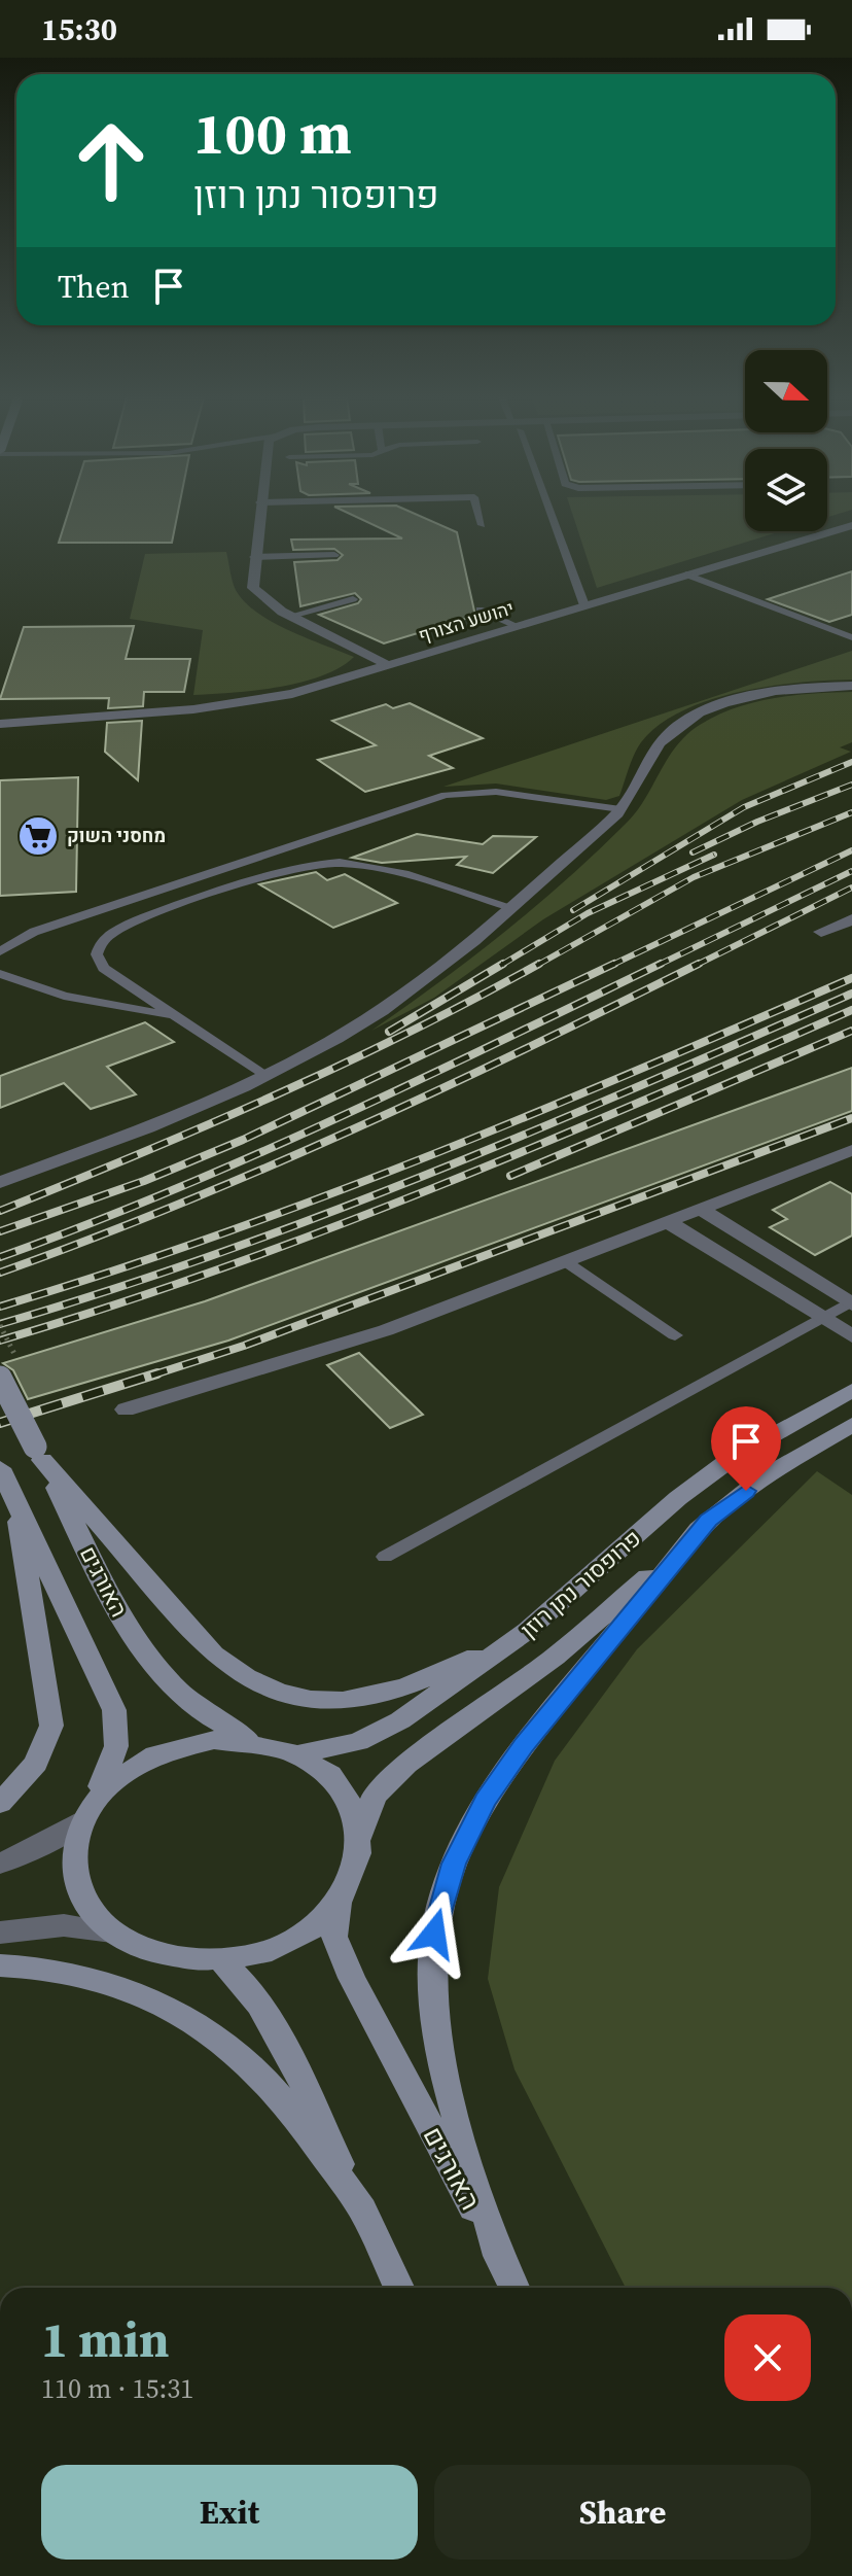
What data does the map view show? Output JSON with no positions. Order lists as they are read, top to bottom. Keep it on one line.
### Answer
{"streets":{"street":["יהושע הצורף","האורגים","פרופסור נתן רוזן"]},"crossings":[["האורגים","פרופסור נתן רוזן"]],"places":{"supermarket":["מחסני השוק"]},"north":"right","page":{"status":"15:30","turn":["100 m","פרופסור נתן רוזן"],"then":"Then","heading":["1 min","110 m · 15:31"],"buttons":["Exit","Share"]}}
